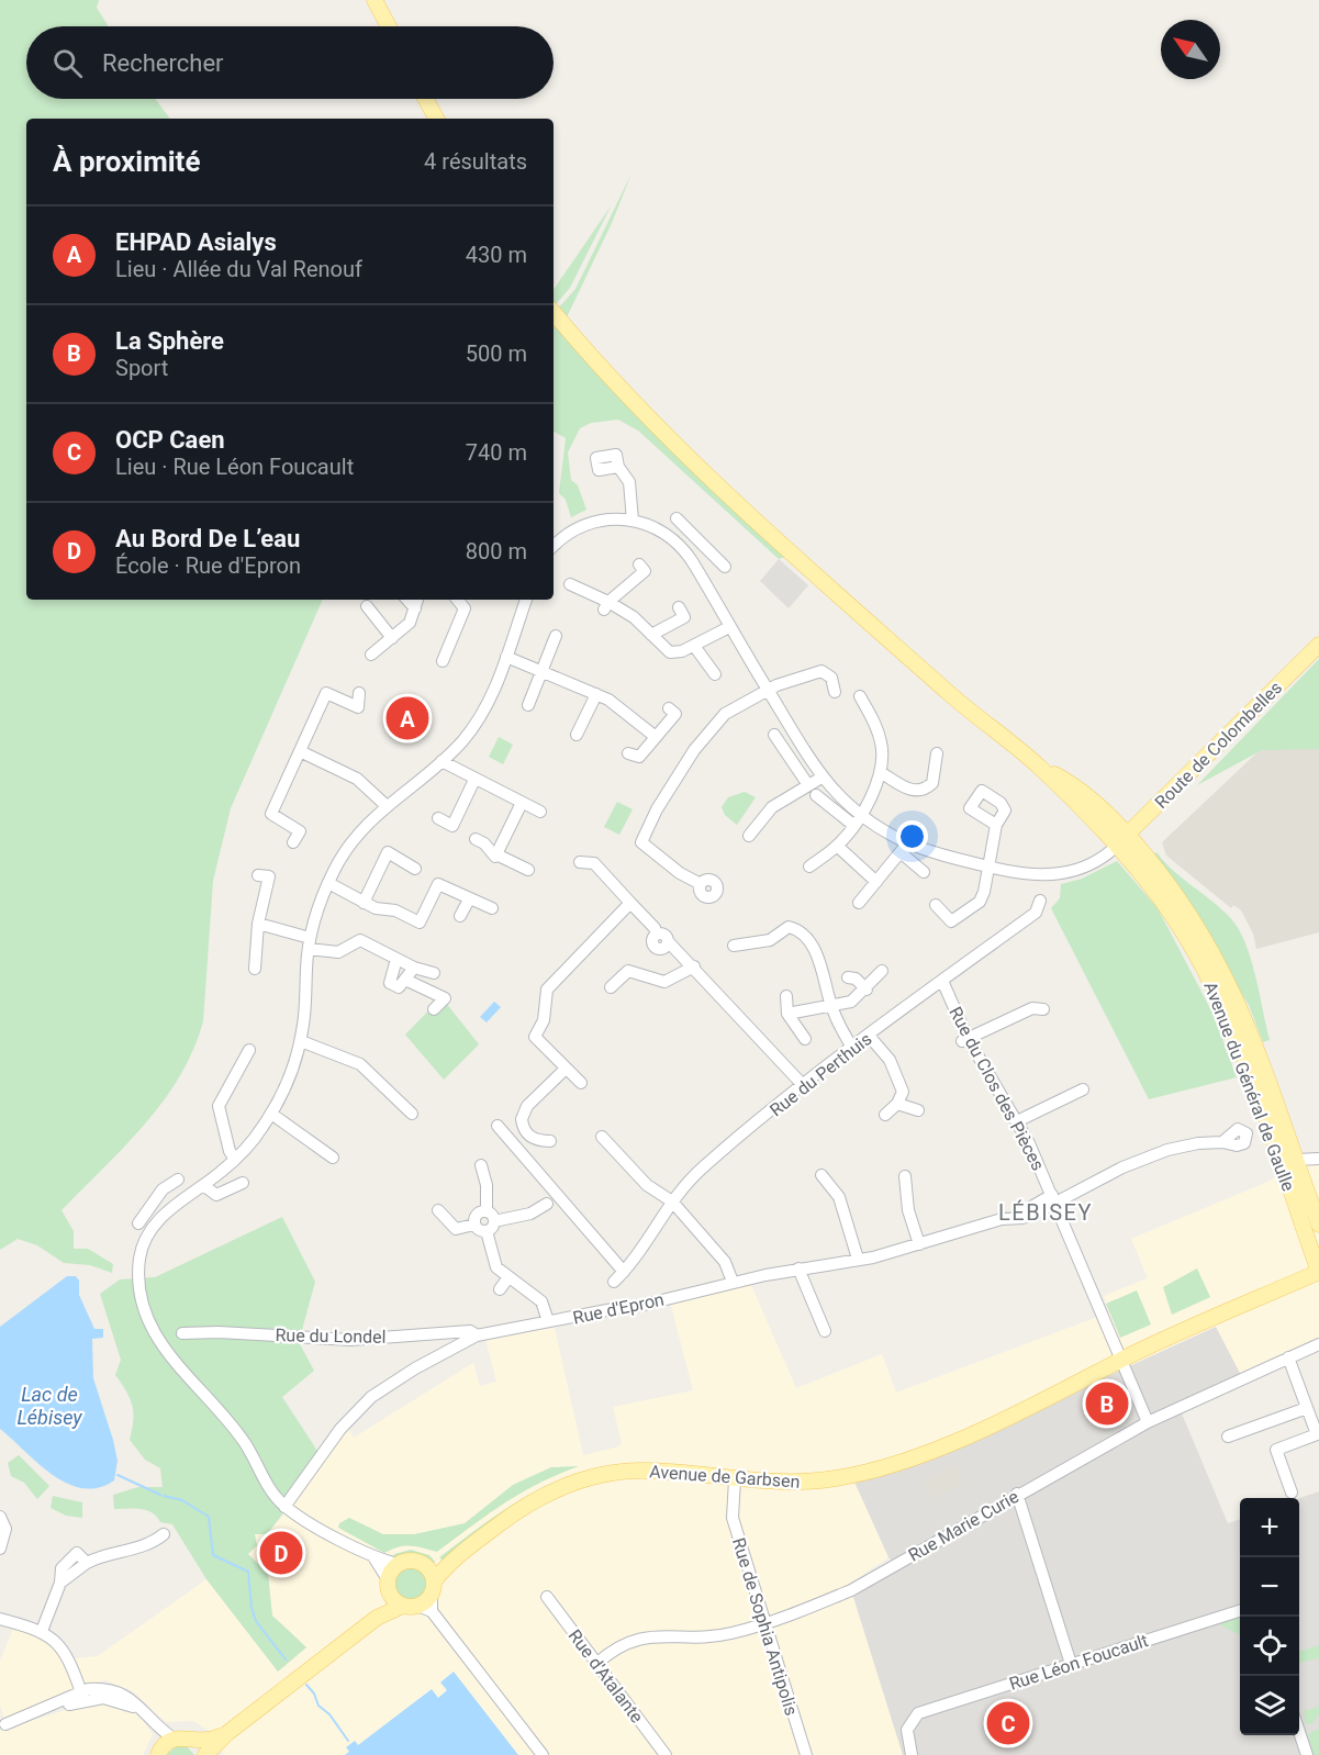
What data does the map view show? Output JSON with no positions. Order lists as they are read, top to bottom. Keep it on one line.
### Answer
{"streets":{"main road":["Route de Colombelles","Avenue du Général de Gaulle","Avenue de Garbsen"],"street":["Rue du Perthuis","Rue du Clos des Pièces","Rue d'Epron","Rue du Londel","Rue Marie Curie","Rue de Sophia Antipolis","Rue Léon Foucault","Rue d'Atalante"]},"crossings":[["Route de Colombelles","Avenue du Général de Gaulle"],["Rue du Perthuis","Rue du Clos des Pièces"],["Avenue du Général de Gaulle","Avenue de Garbsen"],["Rue du Clos des Pièces","Rue d'Epron"],["Rue du Clos des Pièces","Avenue de Garbsen"],["Rue du Clos des Pièces","Rue Marie Curie"],["Rue d'Epron","Rue du Londel"],["Avenue de Garbsen","Rue de Sophia Antipolis"],["Rue Marie Curie","Rue de Sophia Antipolis"],["Rue Marie Curie","Rue d'Atalante"]],"districts":["LÉBISEY"],"water":["Lac de Lébisey"],"north":"top left","page":{"search":"Rechercher","heading":["À proximité","4 résultats"],"list":[{"mark":"A","name":"EHPAD Asialys","note":"Lieu · Allée du Val Renouf","value":"430 m"},{"mark":"B","name":"La Sphère","note":"Sport","value":"500 m"},{"mark":"C","name":"OCP Caen","note":"Lieu · Rue Léon Foucault","value":"740 m"},{"mark":"D","name":"Au Bord De L’eau","note":"École · Rue d'Epron","value":"800 m"}],"pins":["A","B","D","C"],"map_buttons":["+","−"]}}
